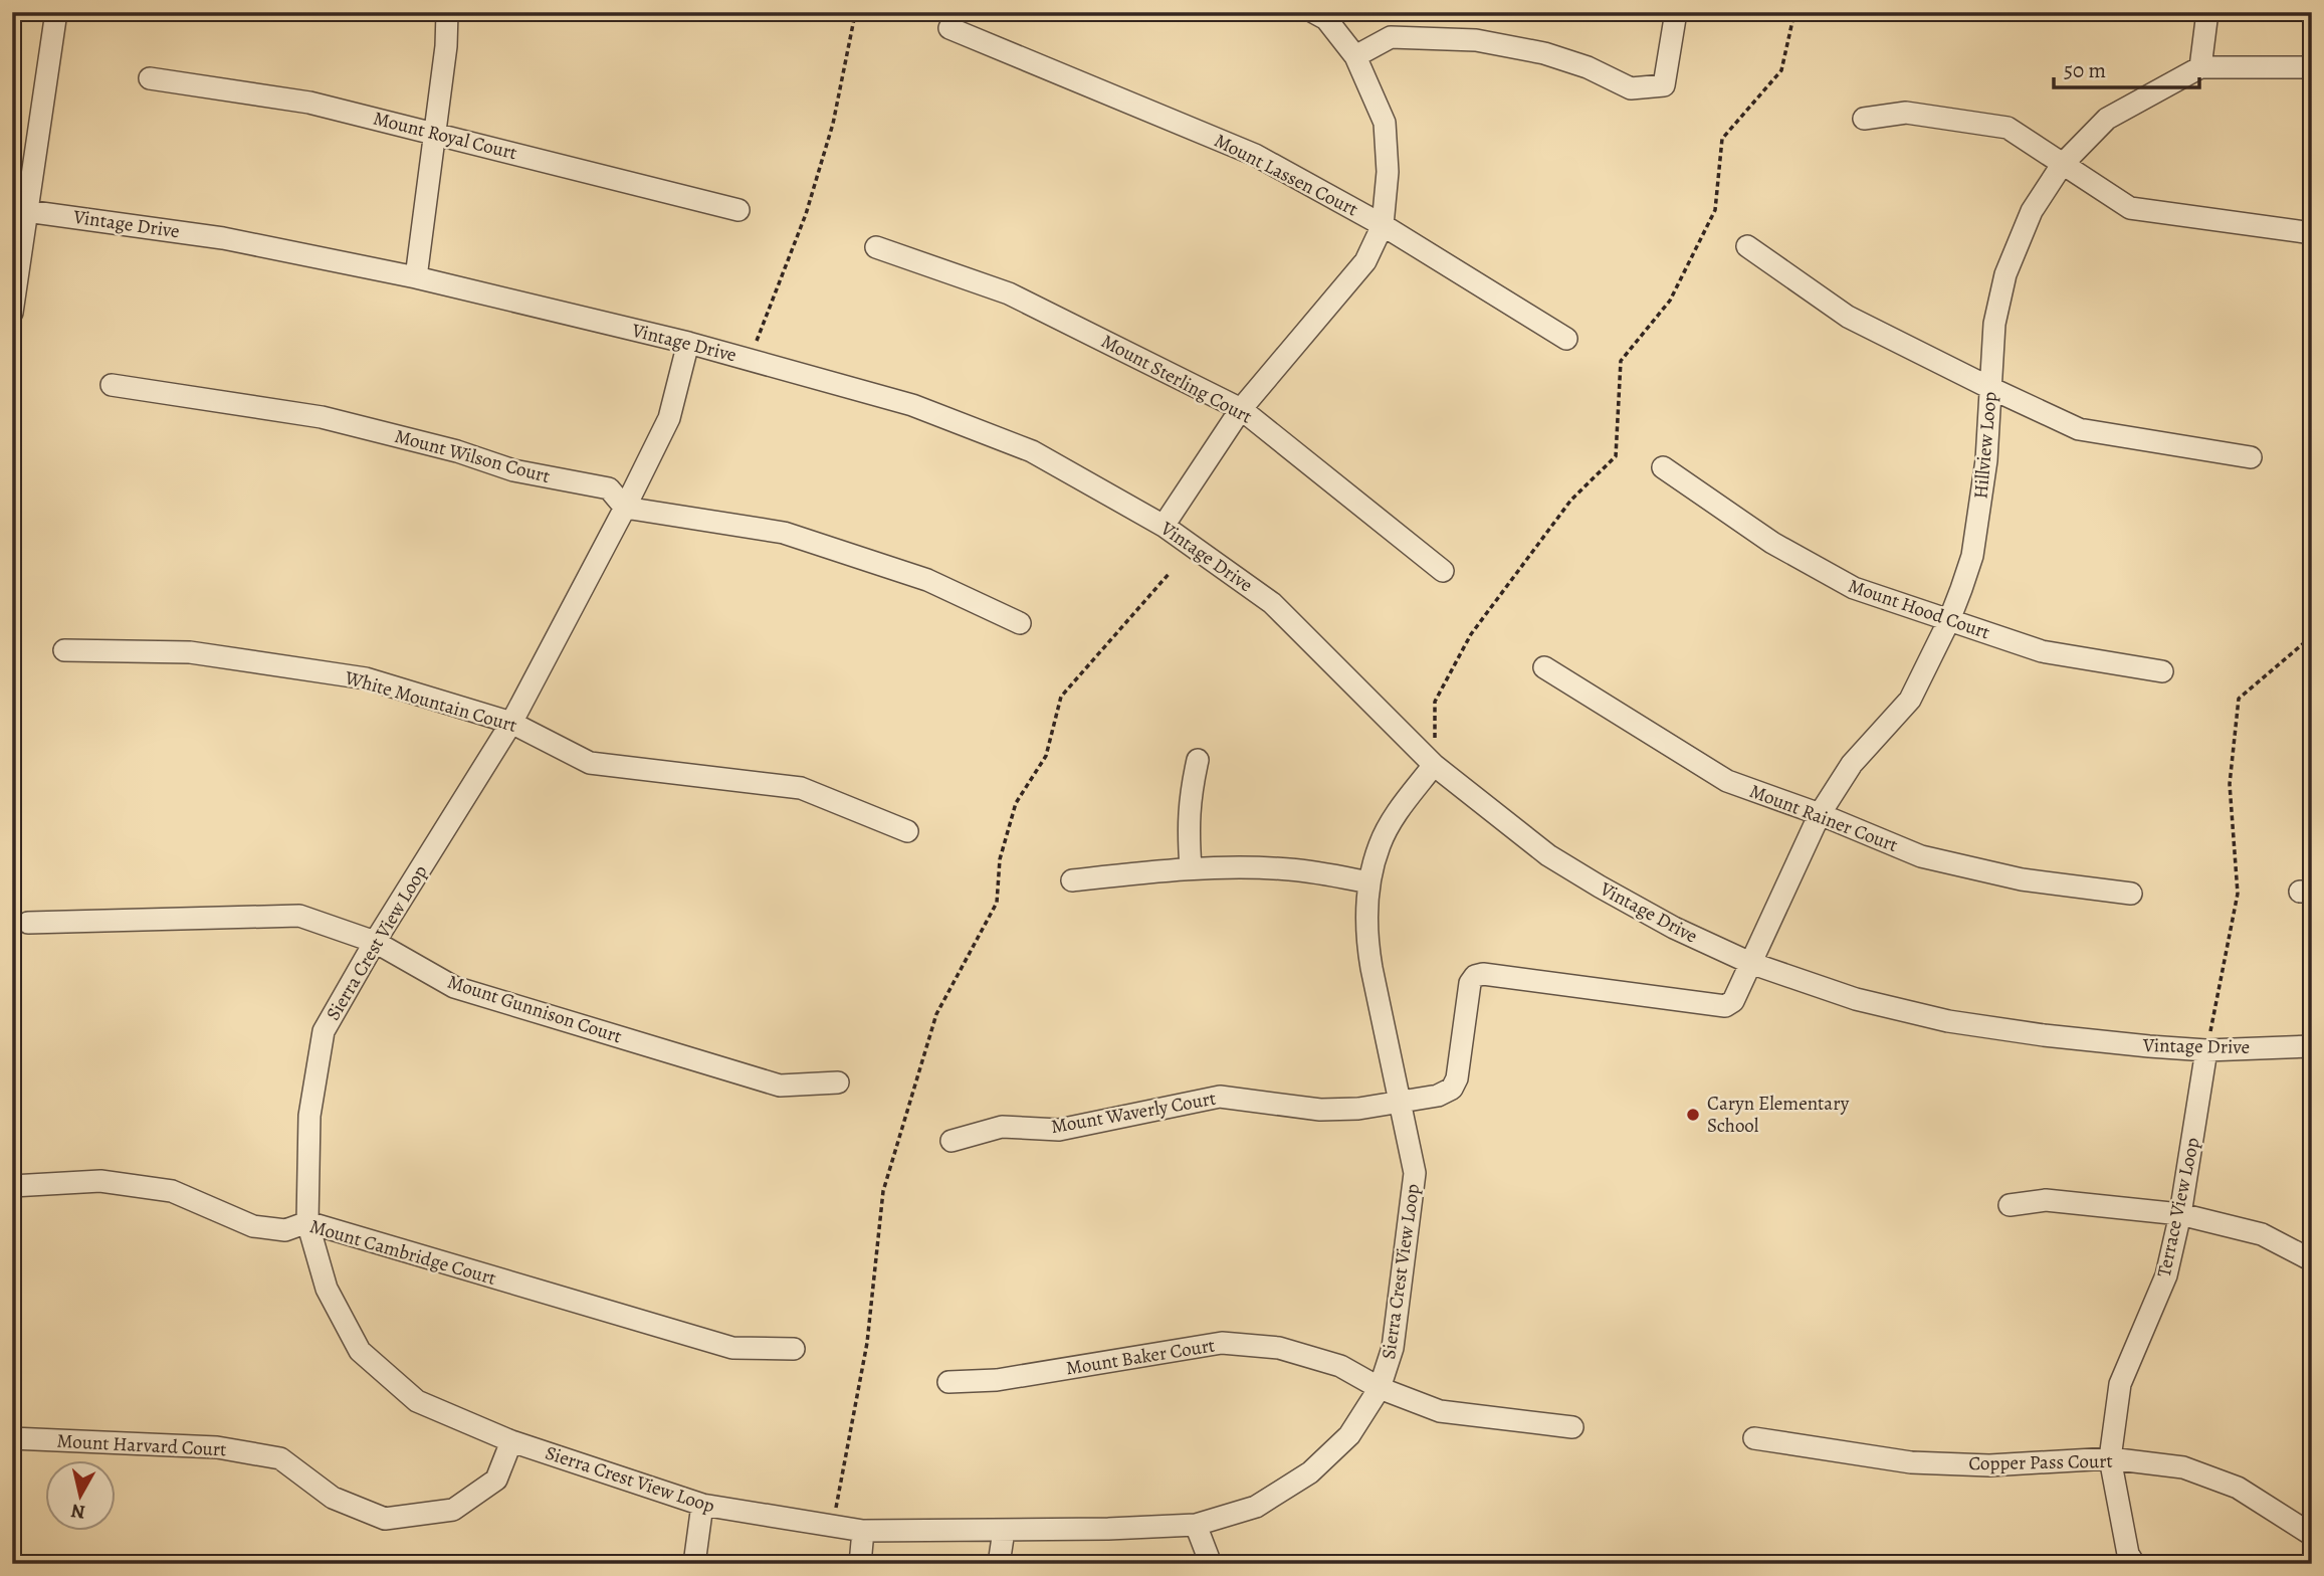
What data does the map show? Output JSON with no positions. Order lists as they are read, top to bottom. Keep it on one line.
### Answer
{"streets":{"street":["Mount Royal Court","Mount Lassen Court","Vintage Drive","Mount Sterling Court","Hillview Loop","Mount Wilson Court","Mount Hood Court","White Mountain Court","Mount Rainer Court","Sierra Crest View Loop","Mount Gunnison Court","Mount Waverly Court","Terrace View Loop","Mount Cambridge Court","Mount Baker Court","Mount Harvard Court","Copper Pass Court"]},"crossings":[["Vintage Drive","Hillview Loop"],["Vintage Drive","Sierra Crest View Loop"],["Vintage Drive","Terrace View Loop"],["Hillview Loop","Mount Hood Court"],["Hillview Loop","Mount Rainer Court"],["Hillview Loop","Mount Waverly Court"],["Mount Wilson Court","Sierra Crest View Loop"],["White Mountain Court","Sierra Crest View Loop"],["Sierra Crest View Loop","Mount Gunnison Court"],["Sierra Crest View Loop","Mount Waverly Court"],["Sierra Crest View Loop","Mount Cambridge Court"],["Sierra Crest View Loop","Mount Baker Court"],["Sierra Crest View Loop","Mount Harvard Court"],["Terrace View Loop","Copper Pass Court"]],"places":["Caryn Elementary School"],"scale_bar":"50 m","north":"bottom"}
